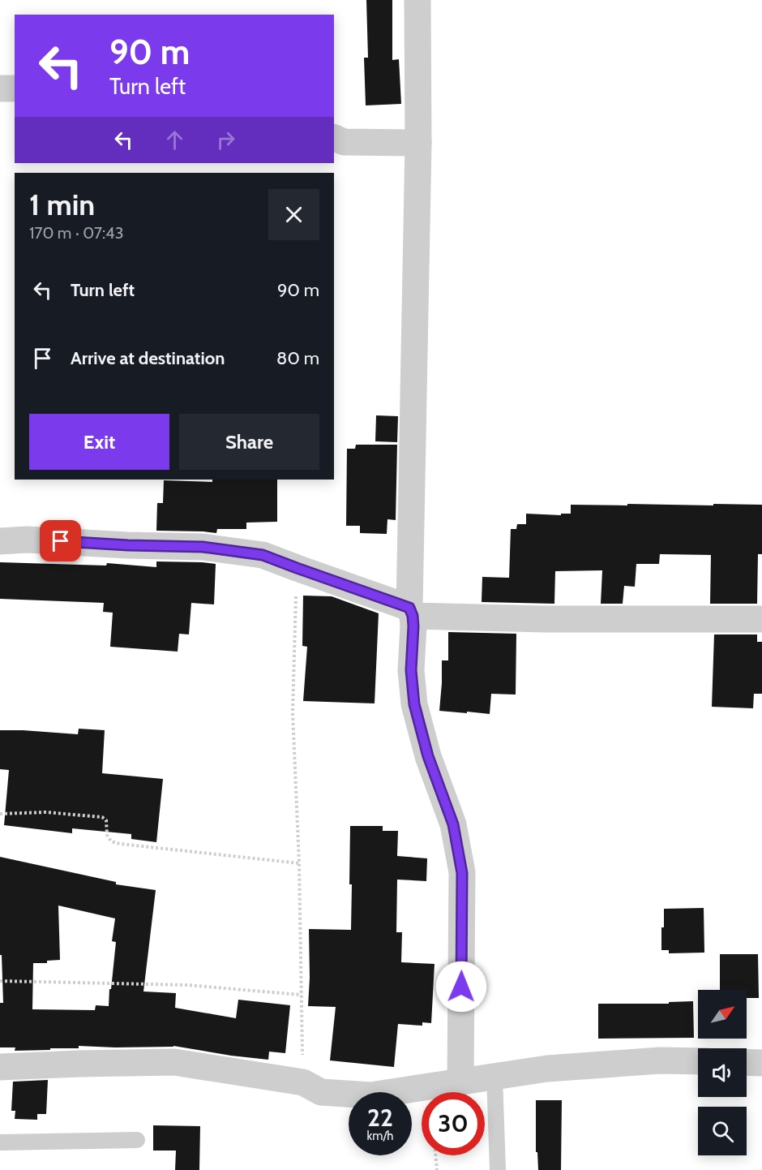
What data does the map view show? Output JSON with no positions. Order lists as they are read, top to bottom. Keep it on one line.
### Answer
{"north":"top right","page":{"turn":["90 m","Turn left"],"heading":["1 min","170 m · 07:43"],"list":[{"name":"Turn left","value":"90 m"},{"name":"Arrive at destination","value":"80 m"}],"buttons":["Exit","Share"],"speed":"22 km/h","limit":"30"}}
